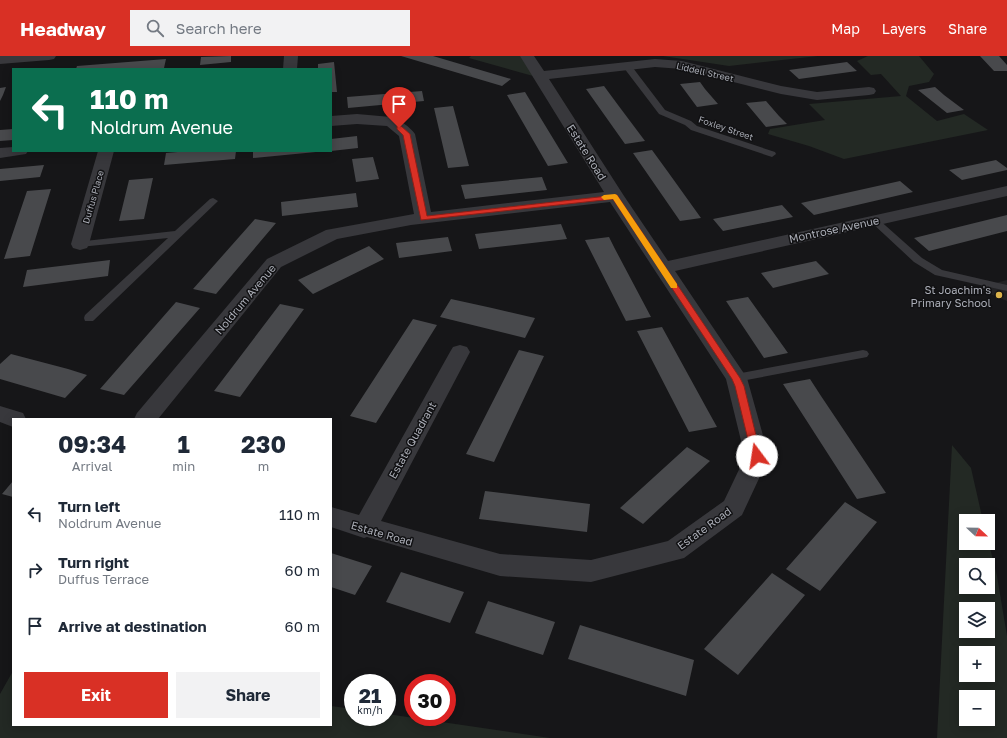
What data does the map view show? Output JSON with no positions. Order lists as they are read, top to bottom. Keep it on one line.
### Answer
{"streets":{"street":["Liddell Street","Estate Road","Duffus Place","Montrose Avenue","Noldrum Avenue","Estate Quadrant"],"lane":["Foxley Street"]},"crossings":[["Liddell Street","Foxley Street"],["Liddell Street","Estate Road"],["Estate Road","Montrose Avenue"],["Estate Road","Noldrum Avenue"],["Estate Road","Estate Quadrant"]],"places":["St Joachim's Primary School"],"north":"right","page":{"header":"Headway","search":"Search here","nav":["Map","Layers","Share"],"turn":["110 m","Noldrum Avenue"],"eta":["09:34","Arrival","1","min","230","m"],"list":[{"name":"Turn left","note":"Noldrum Avenue","value":"110 m"},{"name":"Turn right","note":"Duffus Terrace","value":"60 m"},{"name":"Arrive at destination","value":"60 m"}],"map_buttons":["+","−"],"buttons":["Exit","Share"],"speed":"21 km/h","limit":"30"}}
